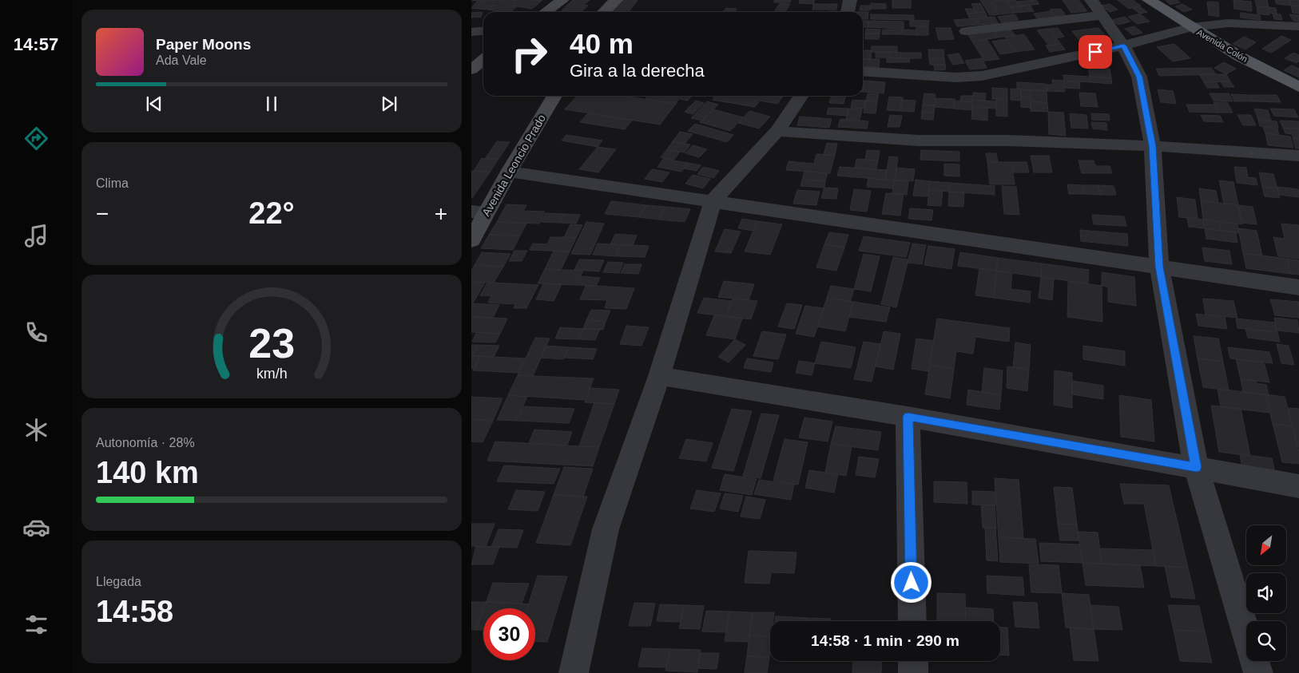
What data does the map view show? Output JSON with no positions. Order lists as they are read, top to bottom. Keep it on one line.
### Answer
{"streets":{"main road":["Avenida Colón","Avenida Leoncio Prado"]},"north":"bottom left","page":{"tabs":"14:57","turn":["40 m","Gira a la derecha"],"song":["Paper Moons","Ada Vale"],"tile":["Clima",["Autonomía · 28%","140 km"],["Llegada","14:58"]],"heat":["−","22°","+"],"limit":"30","trip":"14:58 · 1 min · 290 m","gauge":["23","km/h"]}}
